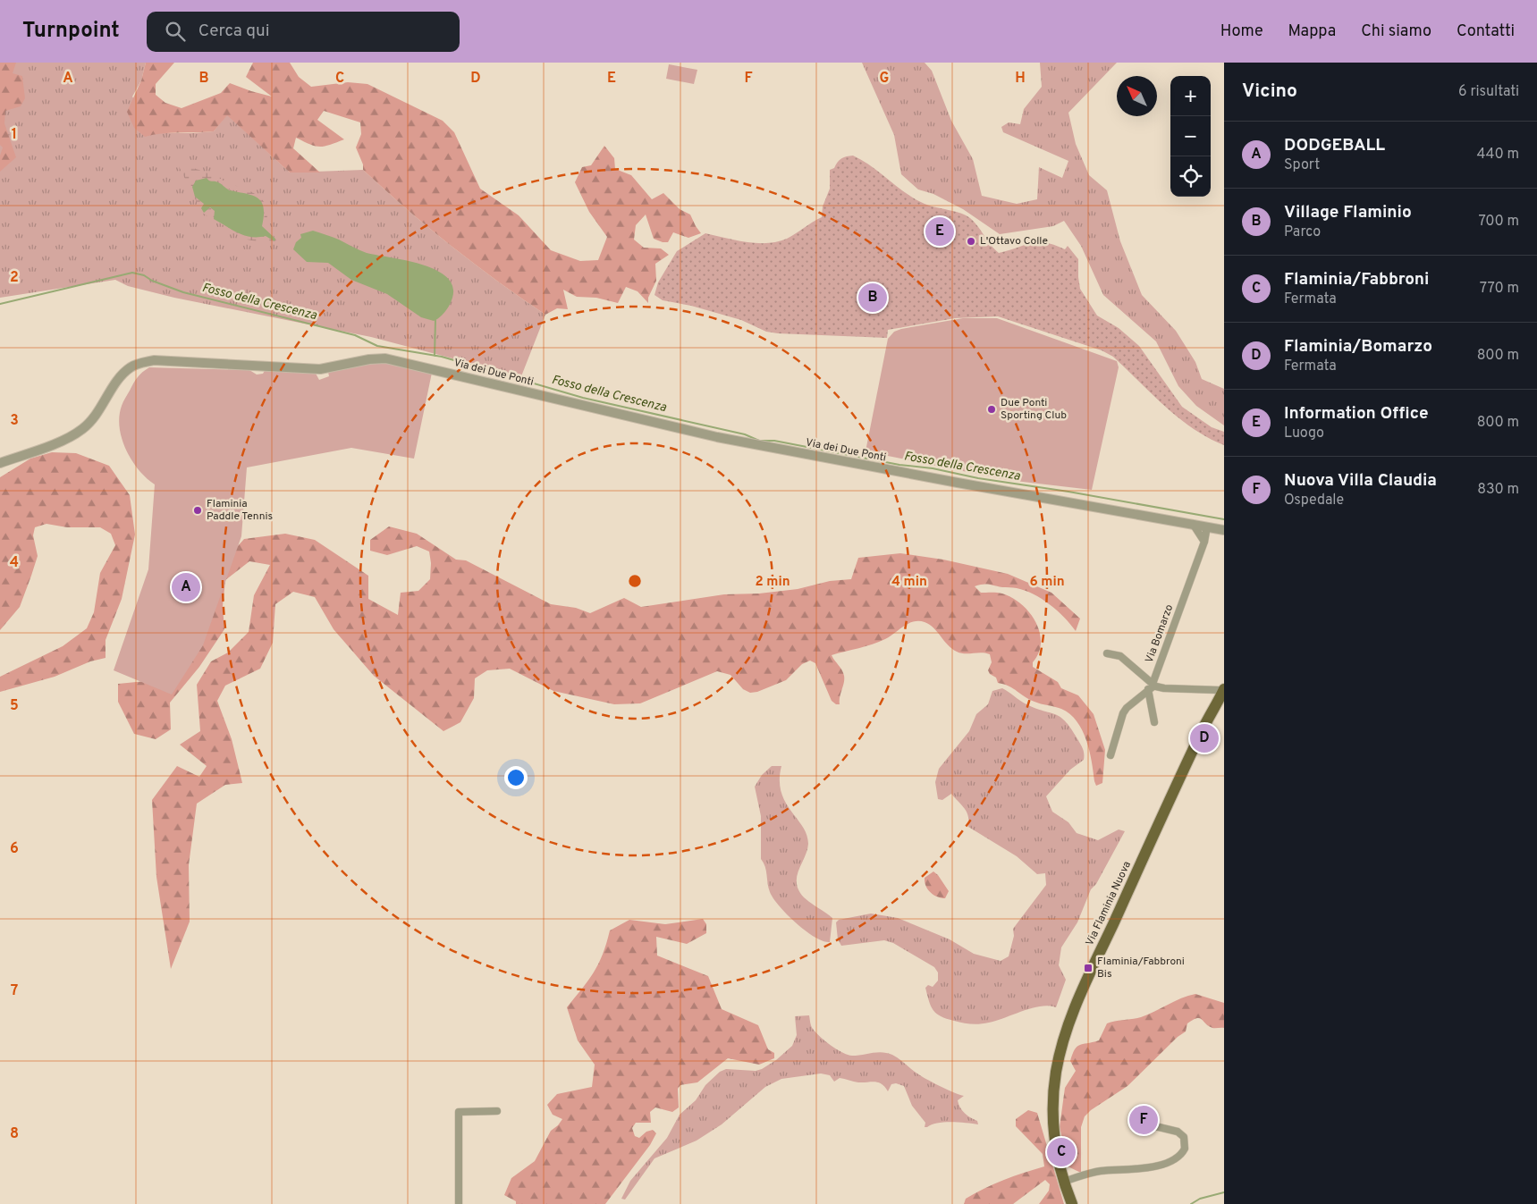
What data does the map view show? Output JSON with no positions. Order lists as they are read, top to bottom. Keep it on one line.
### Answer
{"streets":{"main road":["Via Flaminia Nuova"],"street":["Via dei Due Ponti","Via Bomarzo"]},"crossings":[["Via dei Due Ponti","Via Bomarzo"]],"water":["Fosso della Crescenza"],"places":{"other":["L'Ottavo Colle","Due Ponti Sporting Club","Flaminia Paddle Tennis"],"transit":["Flaminia/Fabbroni Bis"]},"north":"top left","page":{"header":"Turnpoint","search":"Cerca qui","nav":["Home","Mappa","Chi siamo","Contatti"],"heading":["Vicino","6 risultati"],"map_buttons":["+","−"],"list":[{"mark":"A","name":"DODGEBALL","note":"Sport","value":"440 m"},{"mark":"B","name":"Village Flaminio","note":"Parco","value":"700 m"},{"mark":"C","name":"Flaminia/Fabbroni","note":"Fermata","value":"770 m"},{"mark":"D","name":"Flaminia/Bomarzo","note":"Fermata","value":"800 m"},{"mark":"E","name":"Information Office","note":"Luogo","value":"800 m"},{"mark":"F","name":"Nuova Villa Claudia","note":"Ospedale","value":"830 m"}],"pins":["E","B","A","D","F","C"]},"grid":{"columns":["A","B","C","D","E","F","G","H"],"rows":["1","2","3","4","5","6","7","8"]},"rings":["2 min","4 min","6 min"]}
